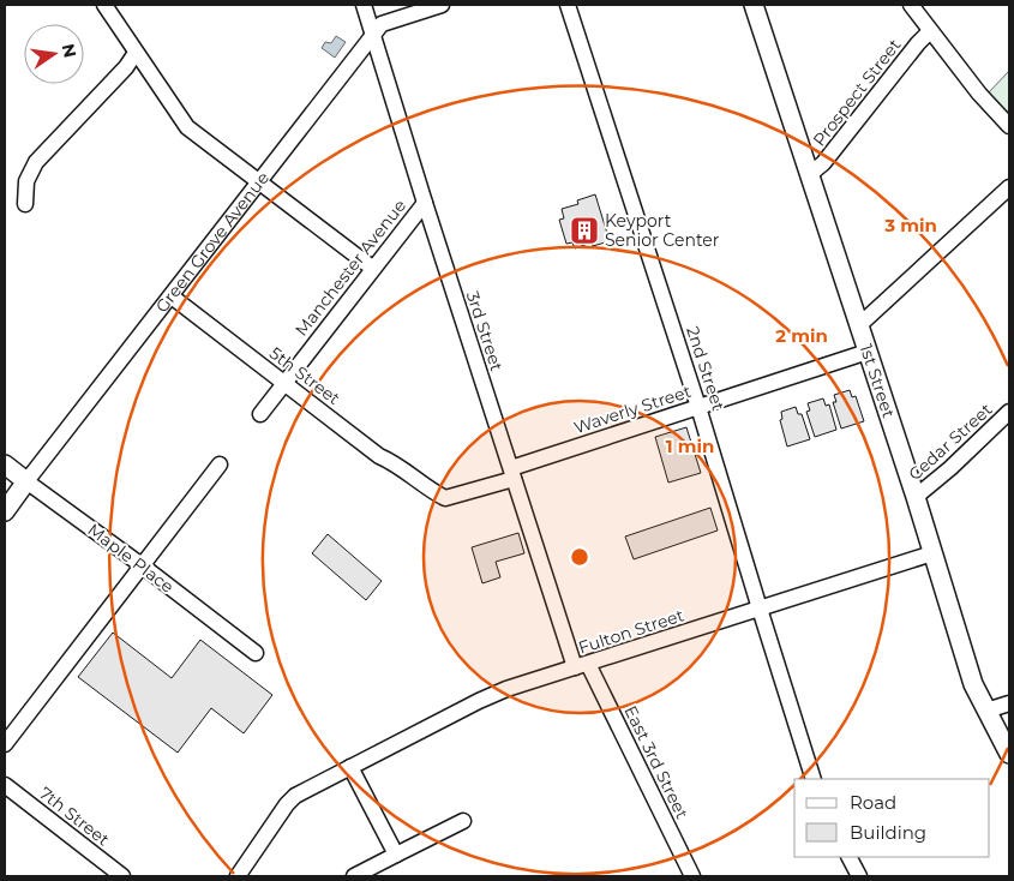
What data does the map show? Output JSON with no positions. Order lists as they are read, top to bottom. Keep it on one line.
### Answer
{"streets":{"main road":["Green Grove Avenue","1st Street","Maple Place"],"street":["Prospect Street","Manchester Avenue","3rd Street","2nd Street","5th Street","Waverly Street","Cedar Street","Fulton Street","East 3rd Street","7th Street"]},"crossings":[["Prospect Street","1st Street"],["Green Grove Avenue","3rd Street"],["Green Grove Avenue","5th Street"],["Green Grove Avenue","Maple Place"],["Manchester Avenue","3rd Street"],["Manchester Avenue","5th Street"],["3rd Street","Waverly Street"],["3rd Street","Fulton Street"],["3rd Street","East 3rd Street"],["2nd Street","Waverly Street"],["2nd Street","Fulton Street"],["5th Street","Waverly Street"],["1st Street","Waverly Street"],["1st Street","Cedar Street"],["1st Street","Fulton Street"],["Fulton Street","East 3rd Street"]],"places":{"building":["Keyport Senior Center"]},"legend":["Road","Building"],"north":"right","rings":["3 min","2 min","1 min"]}
